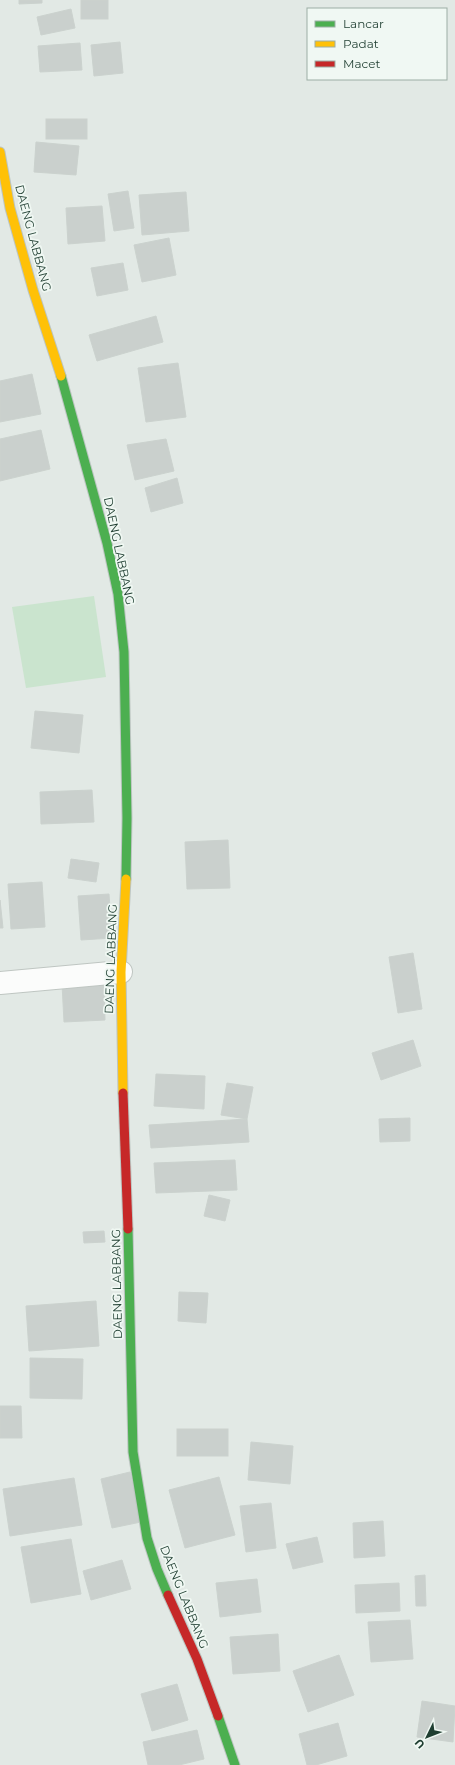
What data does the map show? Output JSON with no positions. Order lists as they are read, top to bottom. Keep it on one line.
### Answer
{"streets":{"street":["DAENG LABBANG"]},"legend":["Lancar","Padat","Macet"],"north":"bottom left"}
